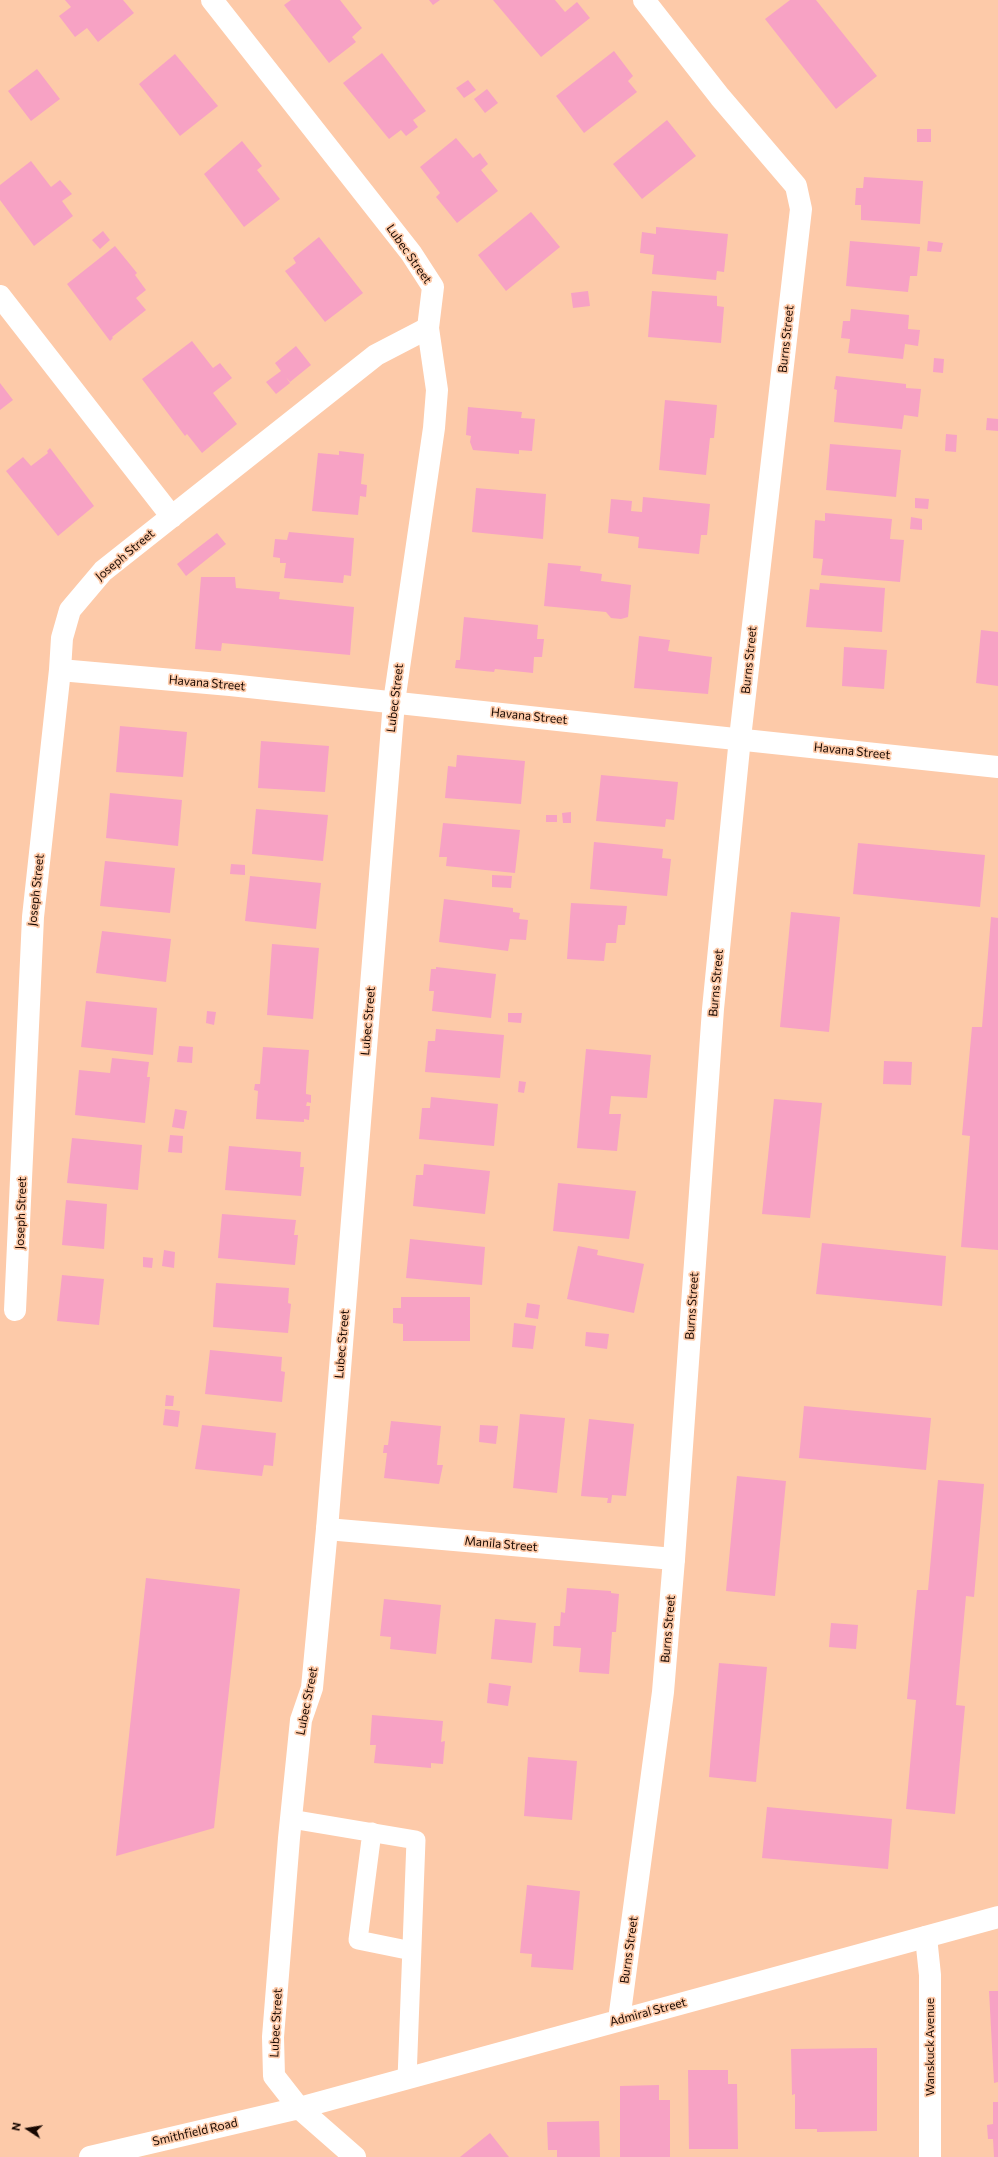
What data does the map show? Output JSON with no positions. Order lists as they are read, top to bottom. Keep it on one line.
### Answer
{"streets":{"street":["Lubec Street","Burns Street","Joseph Street","Havana Street","Manila Street","Admiral Street","Wanskuck Avenue","Smithfield Road"]},"crossings":[["Lubec Street","Joseph Street"],["Lubec Street","Havana Street"],["Lubec Street","Manila Street"],["Lubec Street","Admiral Street"],["Lubec Street","Smithfield Road"],["Burns Street","Havana Street"],["Burns Street","Manila Street"],["Burns Street","Admiral Street"],["Joseph Street","Havana Street"],["Admiral Street","Wanskuck Avenue"],["Admiral Street","Smithfield Road"]],"north":"left"}
